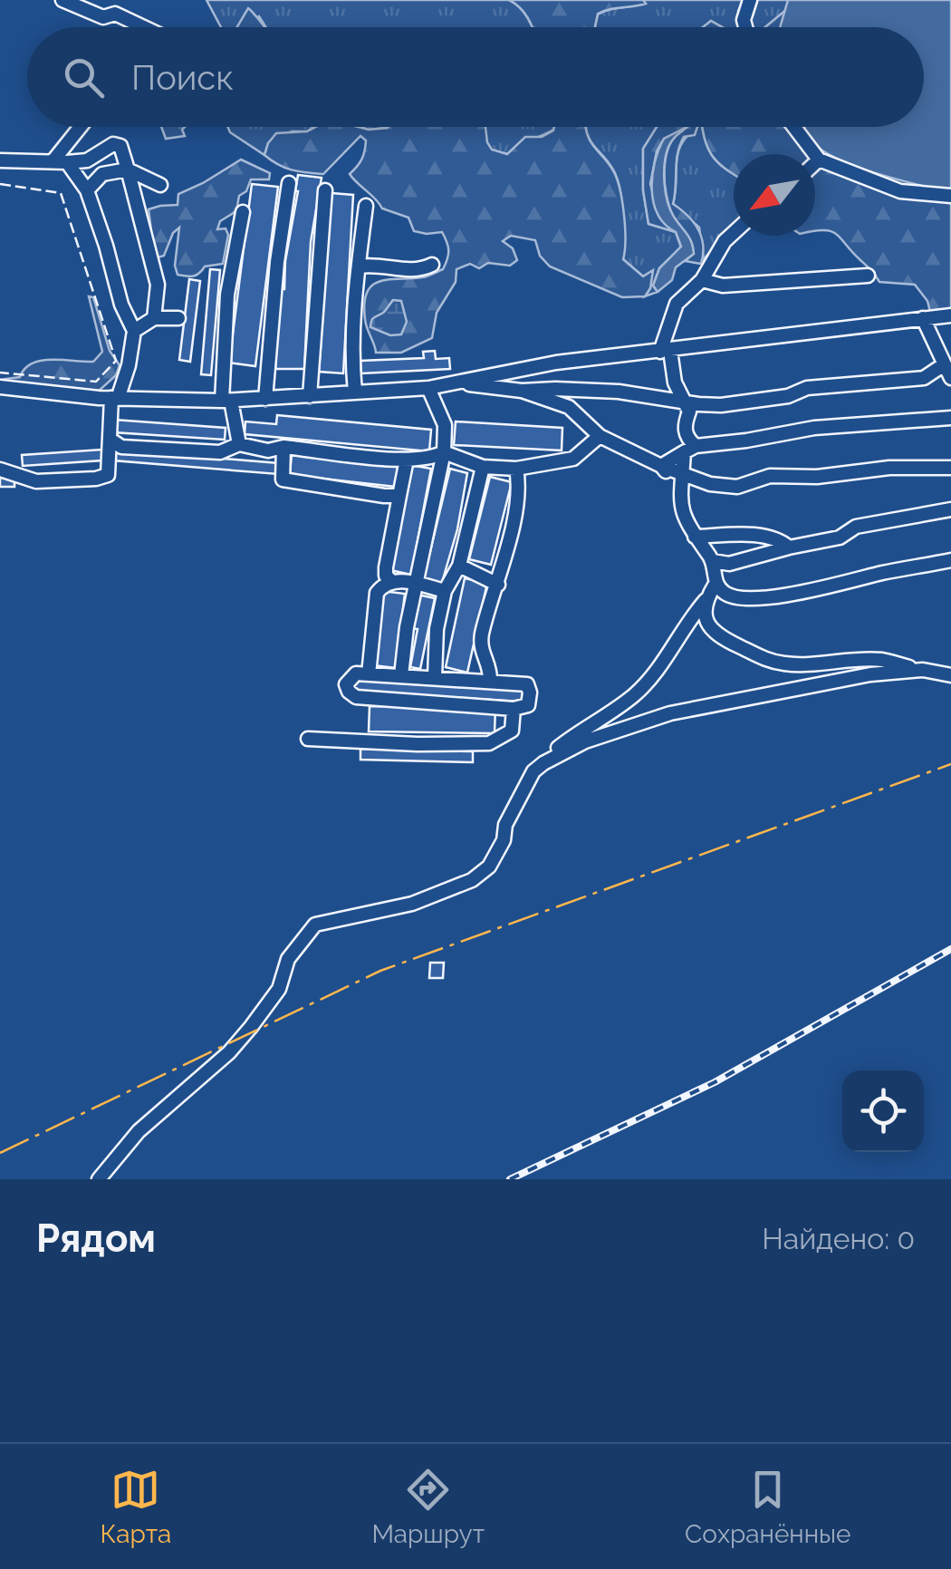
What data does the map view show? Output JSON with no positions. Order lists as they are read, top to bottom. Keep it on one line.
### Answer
{"north":"bottom left","page":{"search":"Поиск","heading":["Рядом","Найдено: 0"],"nav":["Карта","Маршрут","Сохранённые"]}}
